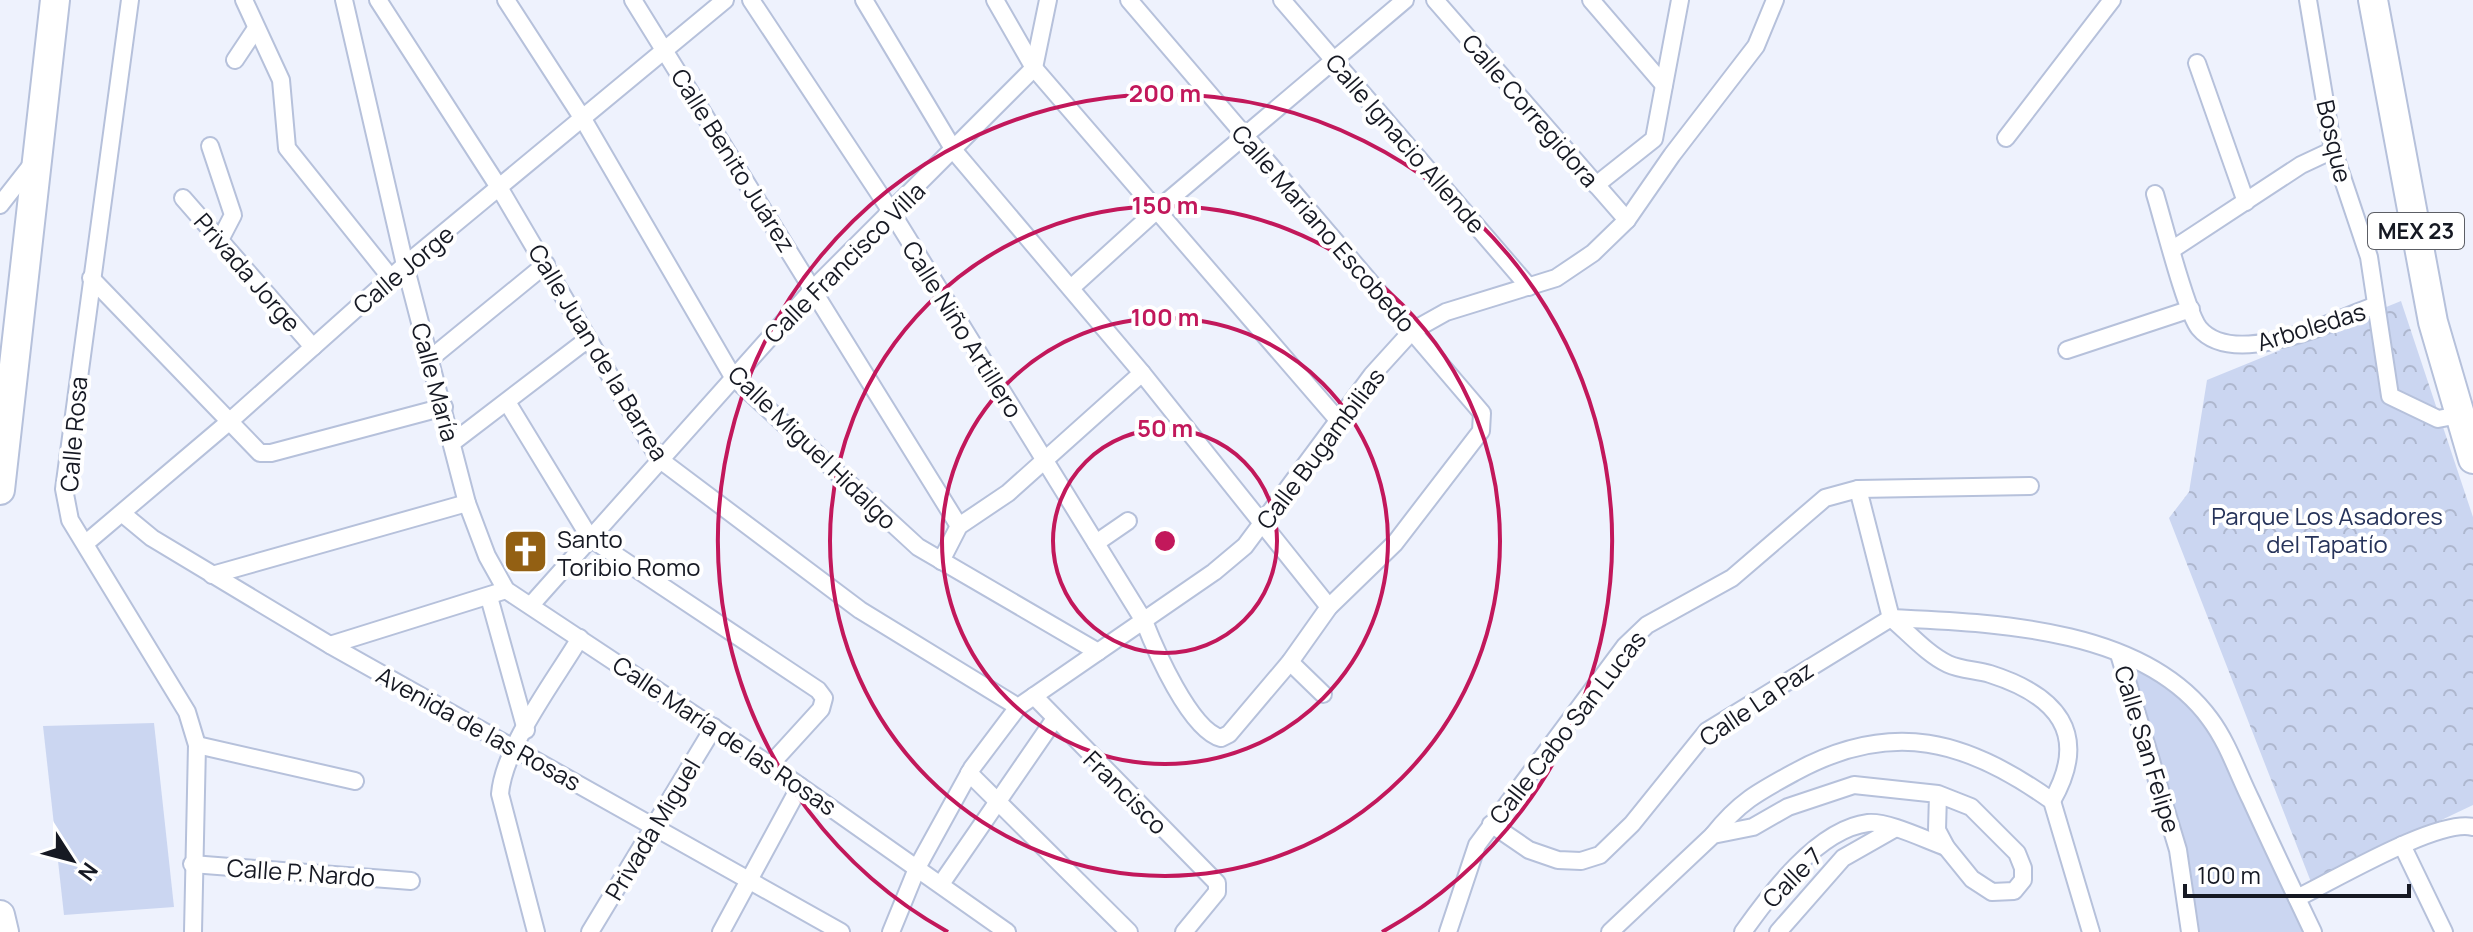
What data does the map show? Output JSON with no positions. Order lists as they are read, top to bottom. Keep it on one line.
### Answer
{"streets":{"highway":["MEX 23"],"street":["Calle Corregidora","Bosque","Calle Ignacio Allende","Calle Benito Juárez","Calle Mariano Escobedo","Calle Francisco Villa","Calle Jorge","Privada Jorge","Arboledas","Calle Niño Artillero","Calle Juan de la Barrea","Calle María","Calle Rosa","Calle Miguel Hidalgo","Calle Bugambilias","Calle La Paz","Calle Cabo San Lucas","Avenida de las Rosas","Calle María de las Rosas","Calle San Felipe","Francisco","Privada Miguel","Calle P. Nardo","Calle 7"]},"crossings":[["Calle Corregidora","Calle Bugambilias"],["Bosque","MEX 23"],["Bosque","Arboledas"],["Calle Ignacio Allende","Calle Bugambilias"],["Calle Benito Juárez","Calle Francisco Villa"],["Calle Benito Juárez","Calle Jorge"],["Calle Mariano Escobedo","Calle Bugambilias"],["Calle Francisco Villa","Calle Niño Artillero"],["Calle Francisco Villa","Calle Juan de la Barrea"],["Calle Francisco Villa","Calle Miguel Hidalgo"],["Calle Francisco Villa","Calle María de las Rosas"],["Calle Jorge","Privada Jorge"],["Calle Jorge","Calle Juan de la Barrea"],["Calle Jorge","Calle María"],["Calle Jorge","Calle Rosa"],["Calle Jorge","Calle Miguel Hidalgo"],["Calle Jorge","Avenida de las Rosas"],["Calle Niño Artillero","Calle Bugambilias"],["Calle Juan de la Barrea","Calle Bugambilias"],["Calle Rosa","Calle P. Nardo"],["Calle Miguel Hidalgo","Calle Bugambilias"],["Calle Bugambilias","Calle María de las Rosas"],["Calle Bugambilias","Francisco"],["Calle La Paz","Calle Cabo San Lucas"],["Calle La Paz","Calle San Felipe"],["Avenida de las Rosas","Privada Miguel"],["Calle María de las Rosas","Privada Miguel"]],"parks":["Parque Los Asadores del Tapatío"],"places":{"church":["Santo Toribio Romo"]},"scale_bar":"100 m","north":"bottom right","rings":["200 m","150 m","100 m","50 m"]}
